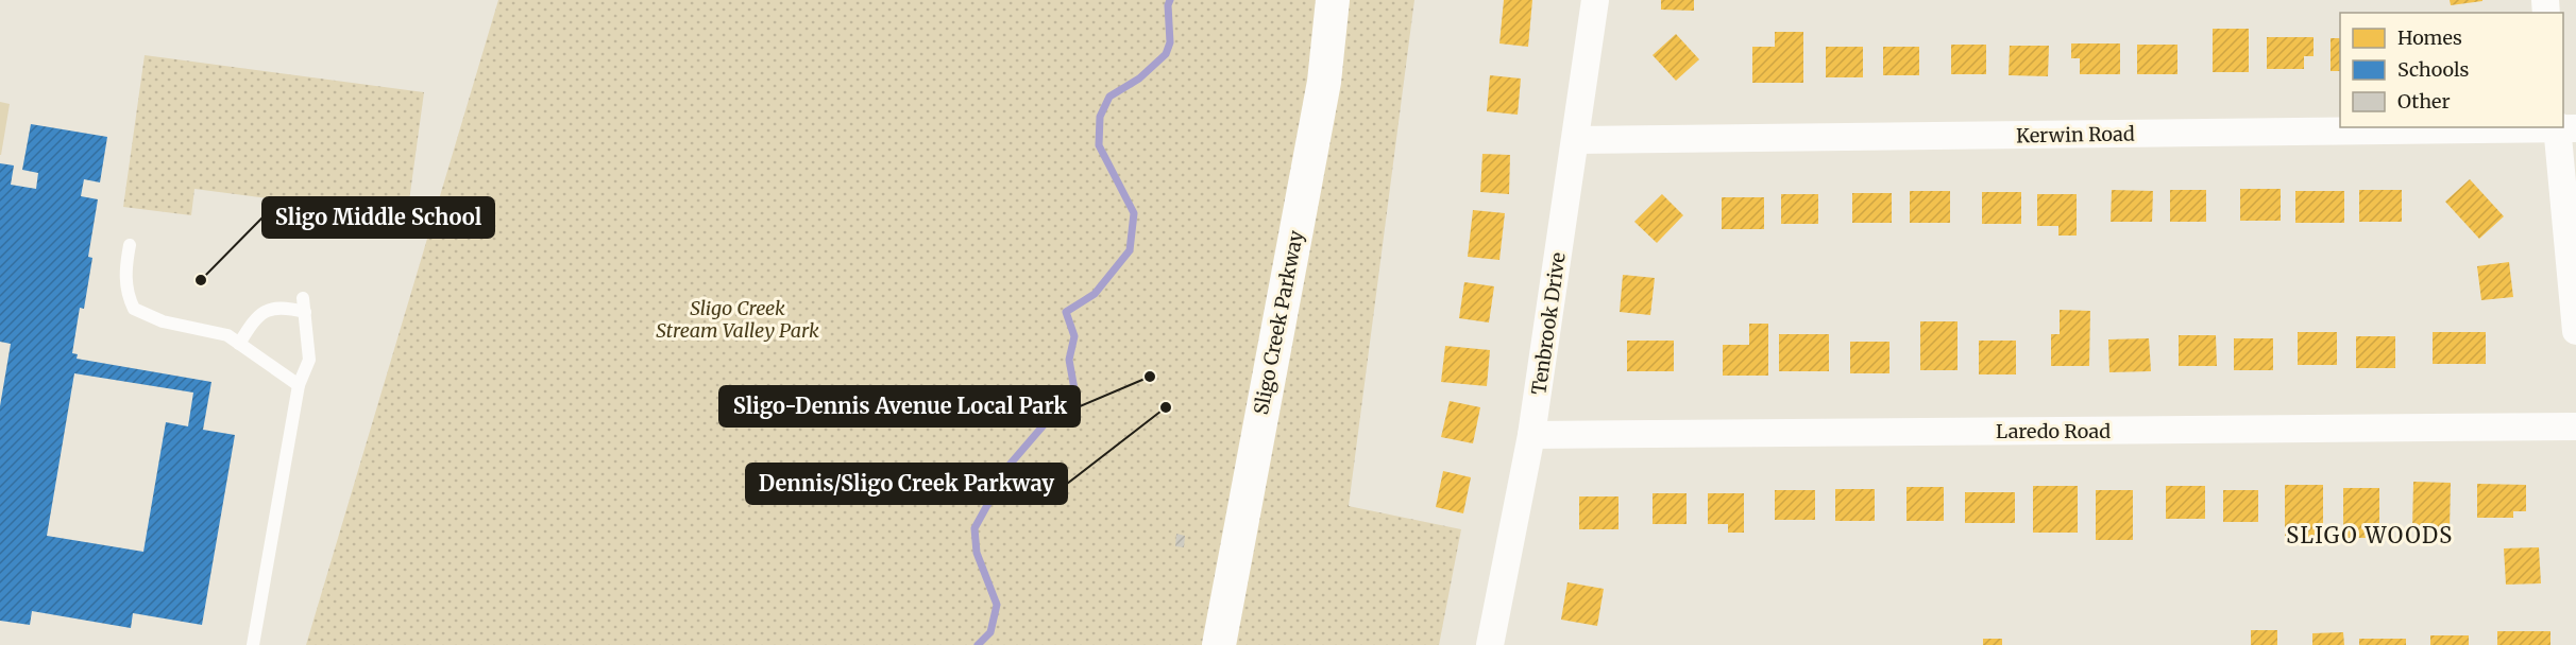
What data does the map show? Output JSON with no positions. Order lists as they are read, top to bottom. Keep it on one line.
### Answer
{"streets":{"street":["Kerwin Road","Sligo Creek Parkway","Tenbrook Drive","Laredo Road"]},"crossings":[["Kerwin Road","Tenbrook Drive"],["Tenbrook Drive","Laredo Road"]],"districts":["SLIGO WOODS"],"parks":["Sligo Creek Stream Valley Park"],"places":["Sligo Middle School","Sligo-Dennis Avenue Local Park","Dennis/Sligo Creek Parkway"],"legend":["Homes","Schools","Other"]}
